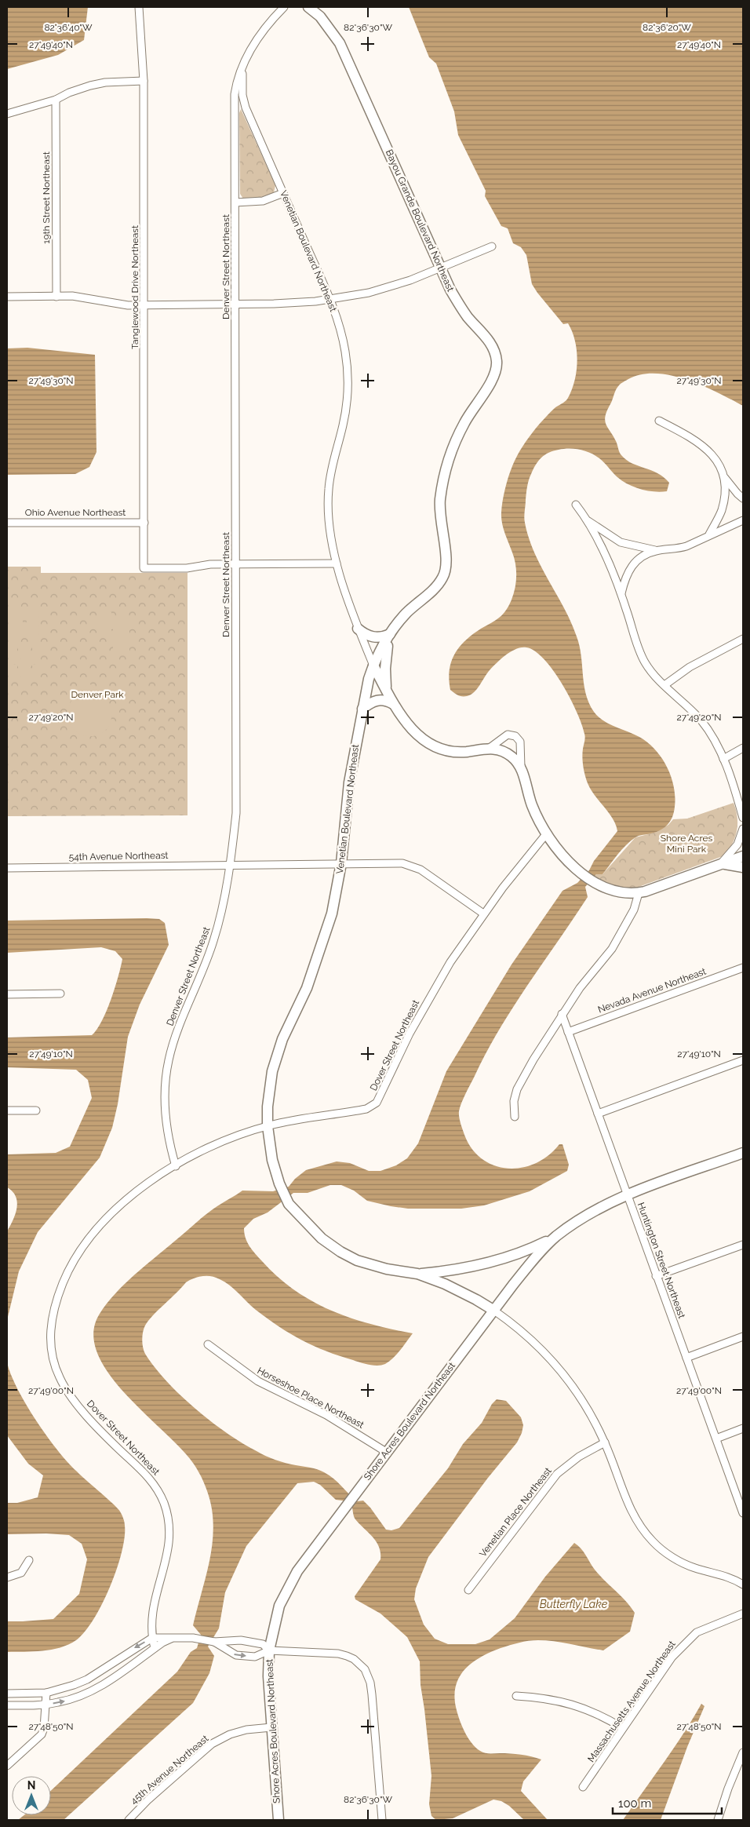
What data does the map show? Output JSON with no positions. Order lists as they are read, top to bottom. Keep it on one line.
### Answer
{"streets":{"street":["19th Street Northeast","Bayou Grande Boulevard Northeast","Venetian Boulevard Northeast","Denver Street Northeast","Tanglewood Drive Northeast","Ohio Avenue Northeast","54th Avenue Northeast","Nevada Avenue Northeast","Dover Street Northeast","Huntington Street Northeast","Horseshoe Place Northeast","Shore Acres Boulevard Northeast","Venetian Place Northeast","Massachusetts Avenue Northeast","45th Avenue Northeast"]},"crossings":[["Bayou Grande Boulevard Northeast","Venetian Boulevard Northeast"],["Venetian Boulevard Northeast","Denver Street Northeast"],["Venetian Boulevard Northeast","54th Avenue Northeast"],["Venetian Boulevard Northeast","Dover Street Northeast"],["Venetian Boulevard Northeast","Shore Acres Boulevard Northeast"],["Venetian Boulevard Northeast","Venetian Place Northeast"],["Denver Street Northeast","Tanglewood Drive Northeast"],["Denver Street Northeast","54th Avenue Northeast"],["Denver Street Northeast","Dover Street Northeast"],["Tanglewood Drive Northeast","Ohio Avenue Northeast"],["54th Avenue Northeast","Dover Street Northeast"],["Nevada Avenue Northeast","Huntington Street Northeast"],["Huntington Street Northeast","Shore Acres Boulevard Northeast"],["Horseshoe Place Northeast","Shore Acres Boulevard Northeast"],["Shore Acres Boulevard Northeast","45th Avenue Northeast"]],"water":["Butterfly Lake"],"parks":["Denver Park","Shore Acres Mini Park"],"scale_bar":"100 m","north":"top","coordinates":["82°36'40\"W","82°36'30\"W","82°36'20\"W","27°49'40\"N","27°49'30\"N","27°49'20\"N","27°49'10\"N","27°49'00\"N","27°48'50\"N"]}
